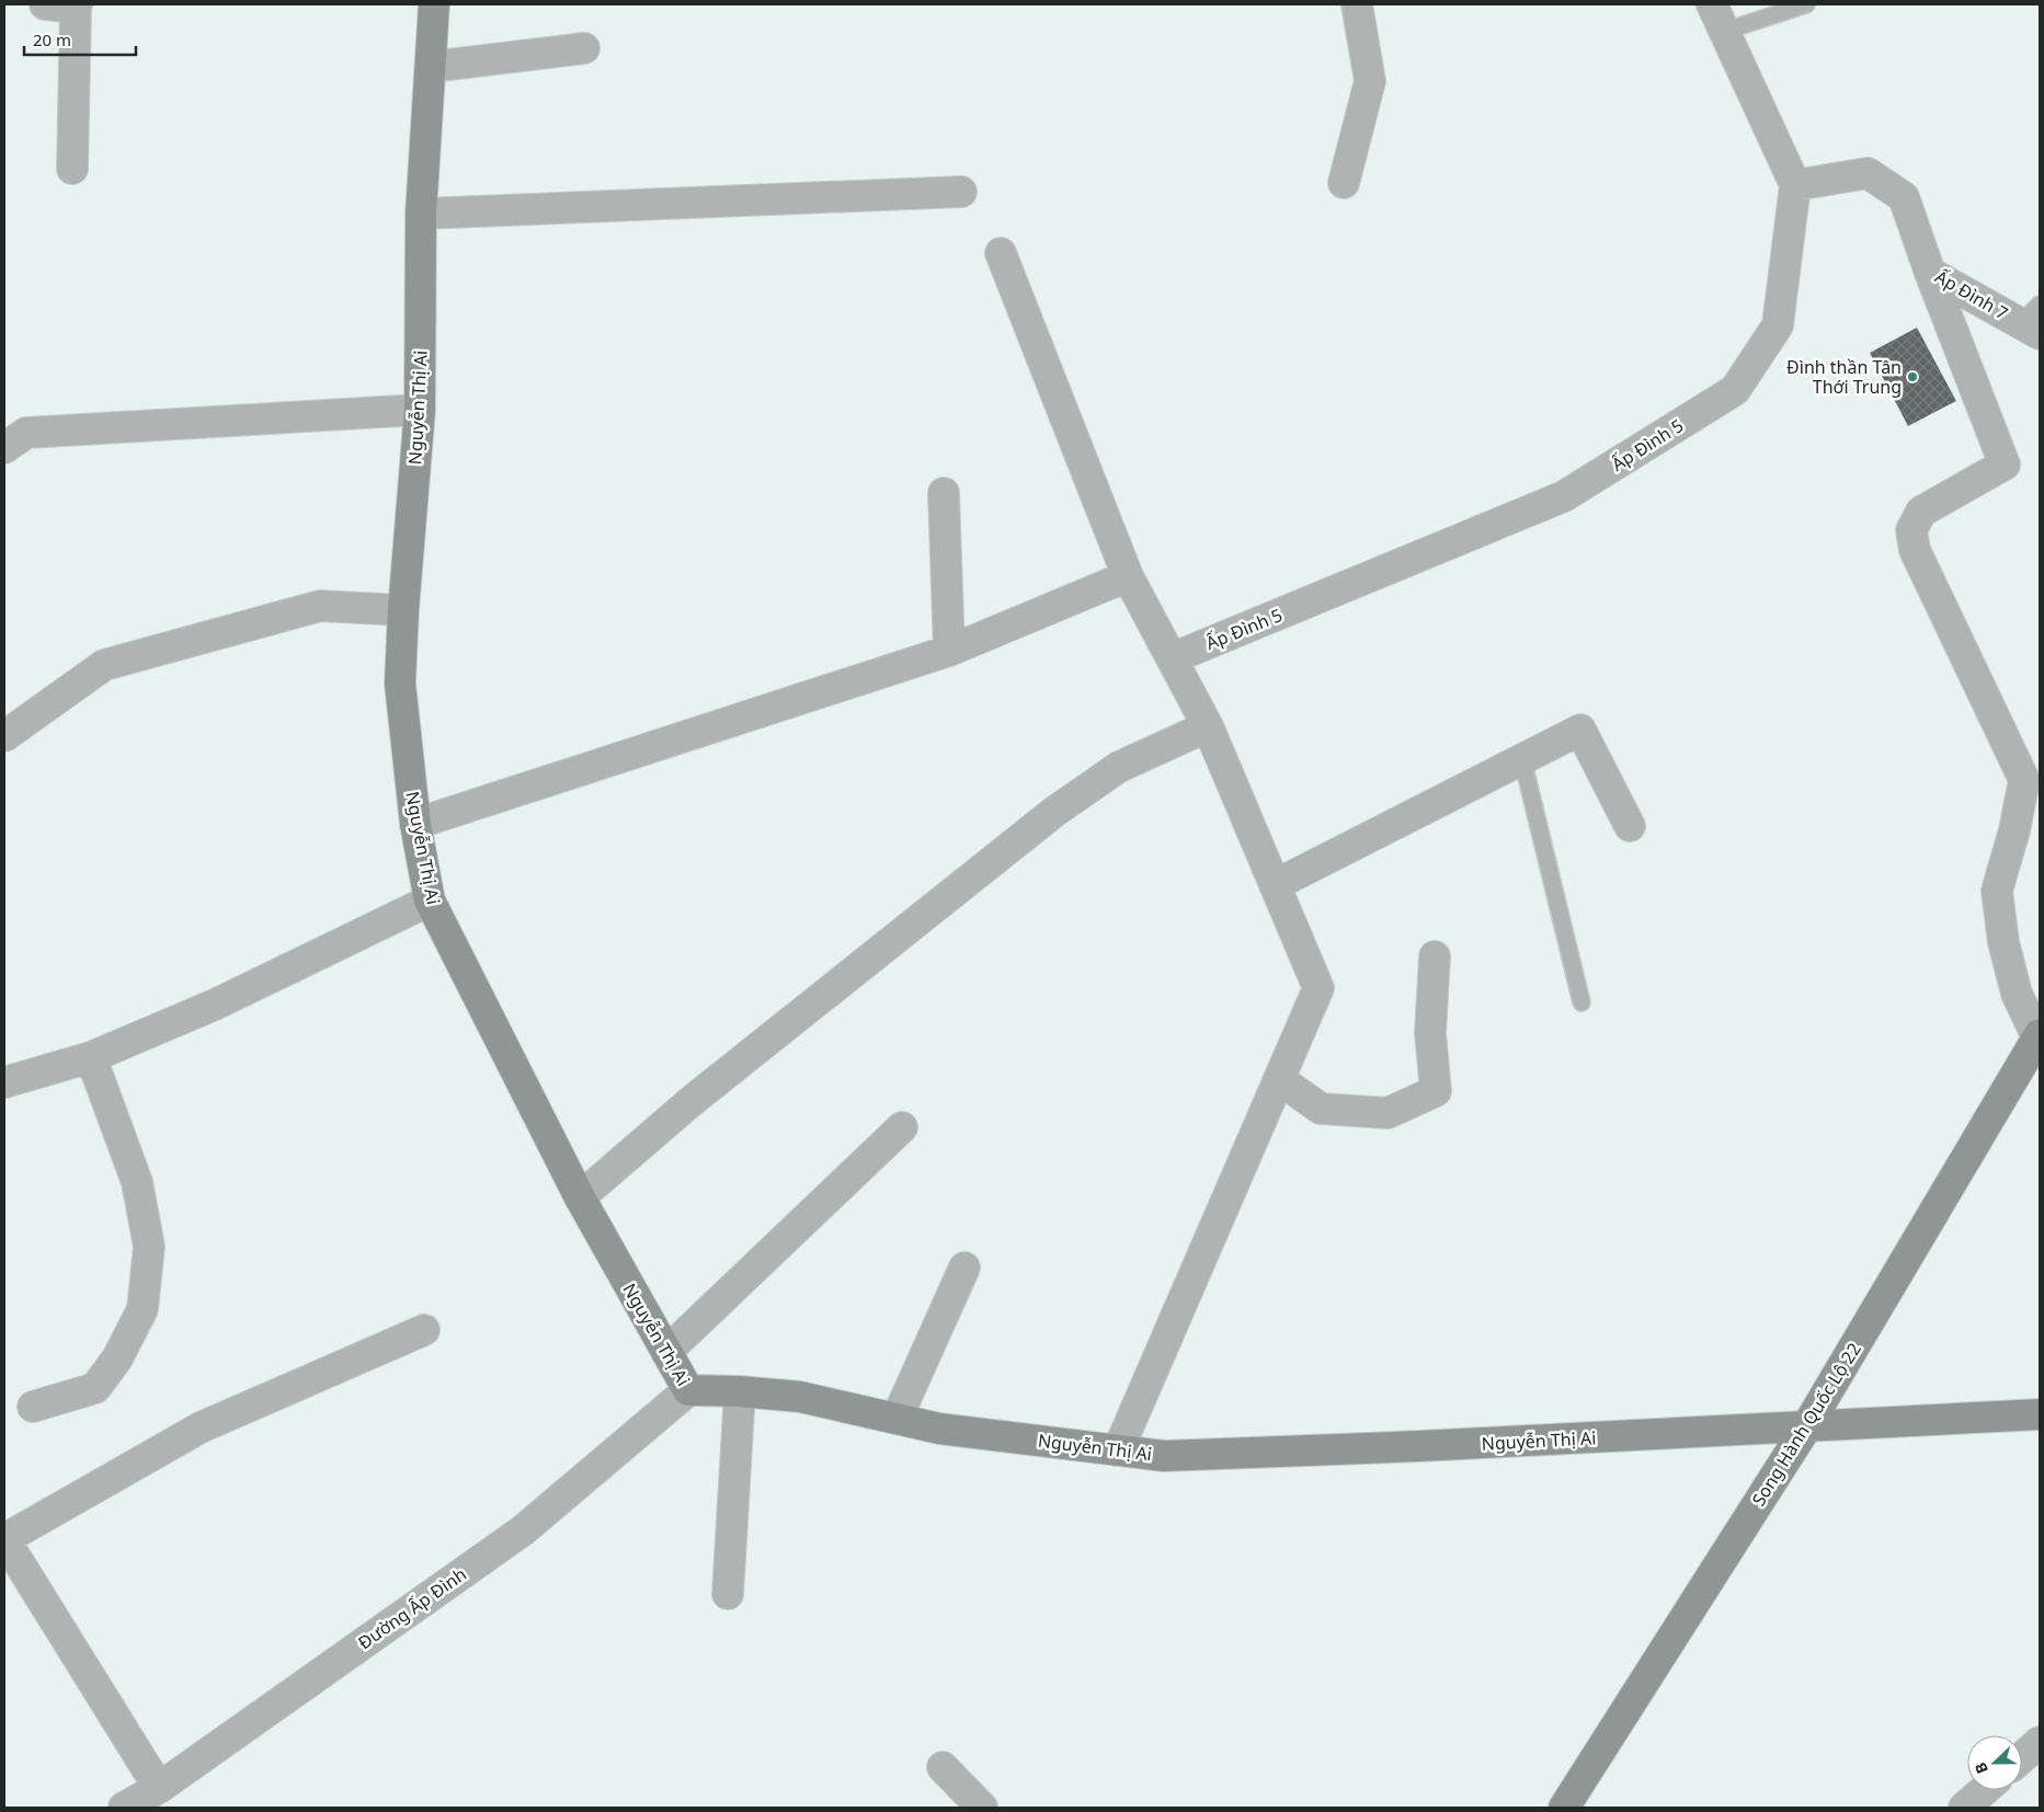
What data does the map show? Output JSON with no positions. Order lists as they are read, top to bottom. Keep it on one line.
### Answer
{"streets":{"street":["Ấp Đình 7","Nguyễn Thị Ai","Ấp Đình 5","Song Hành Quốc Lộ 22","Đường Ấp Đình"]},"crossings":[["Ấp Đình 7","Ấp Đình 5"],["Nguyễn Thị Ai","Song Hành Quốc Lộ 22"],["Nguyễn Thị Ai","Đường Ấp Đình"]],"places":["Đình thần Tân Thới Trung"],"scale_bar":"20 m","north":"left"}
